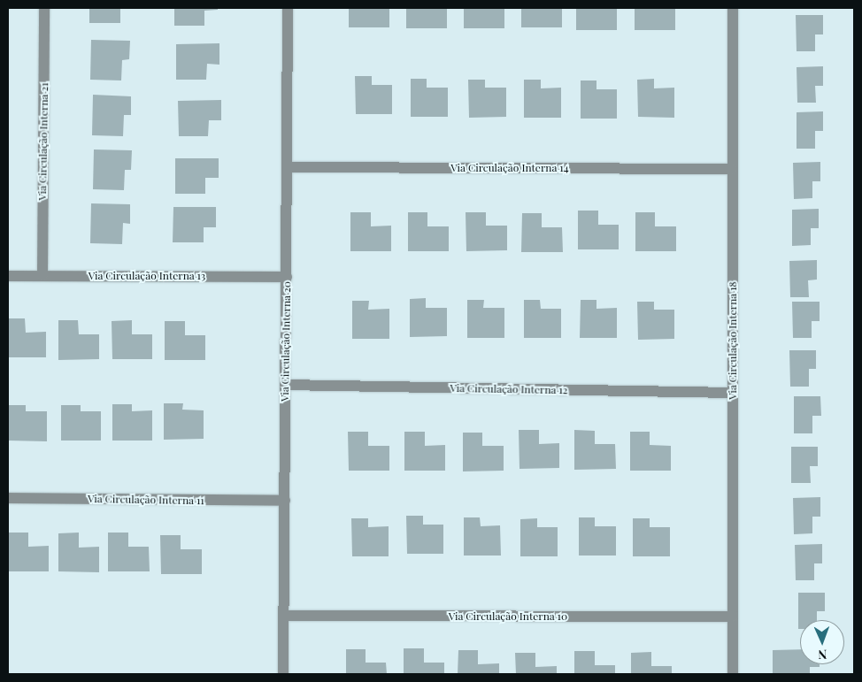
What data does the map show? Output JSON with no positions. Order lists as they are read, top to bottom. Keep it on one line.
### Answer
{"streets":{"street":["Via Circulação Interna 21","Via Circulação Interna 14","Via Circulação Interna 13","Via Circulação Interna 18","Via Circulação Interna 20","Via Circulação Interna 12","Via Circulação Interna 11","Via Circulação Interna 10"]},"crossings":[["Via Circulação Interna 21","Via Circulação Interna 13"],["Via Circulação Interna 14","Via Circulação Interna 18"],["Via Circulação Interna 14","Via Circulação Interna 20"],["Via Circulação Interna 13","Via Circulação Interna 20"],["Via Circulação Interna 18","Via Circulação Interna 12"],["Via Circulação Interna 18","Via Circulação Interna 10"],["Via Circulação Interna 20","Via Circulação Interna 12"],["Via Circulação Interna 20","Via Circulação Interna 11"],["Via Circulação Interna 20","Via Circulação Interna 10"]],"north":"bottom"}
